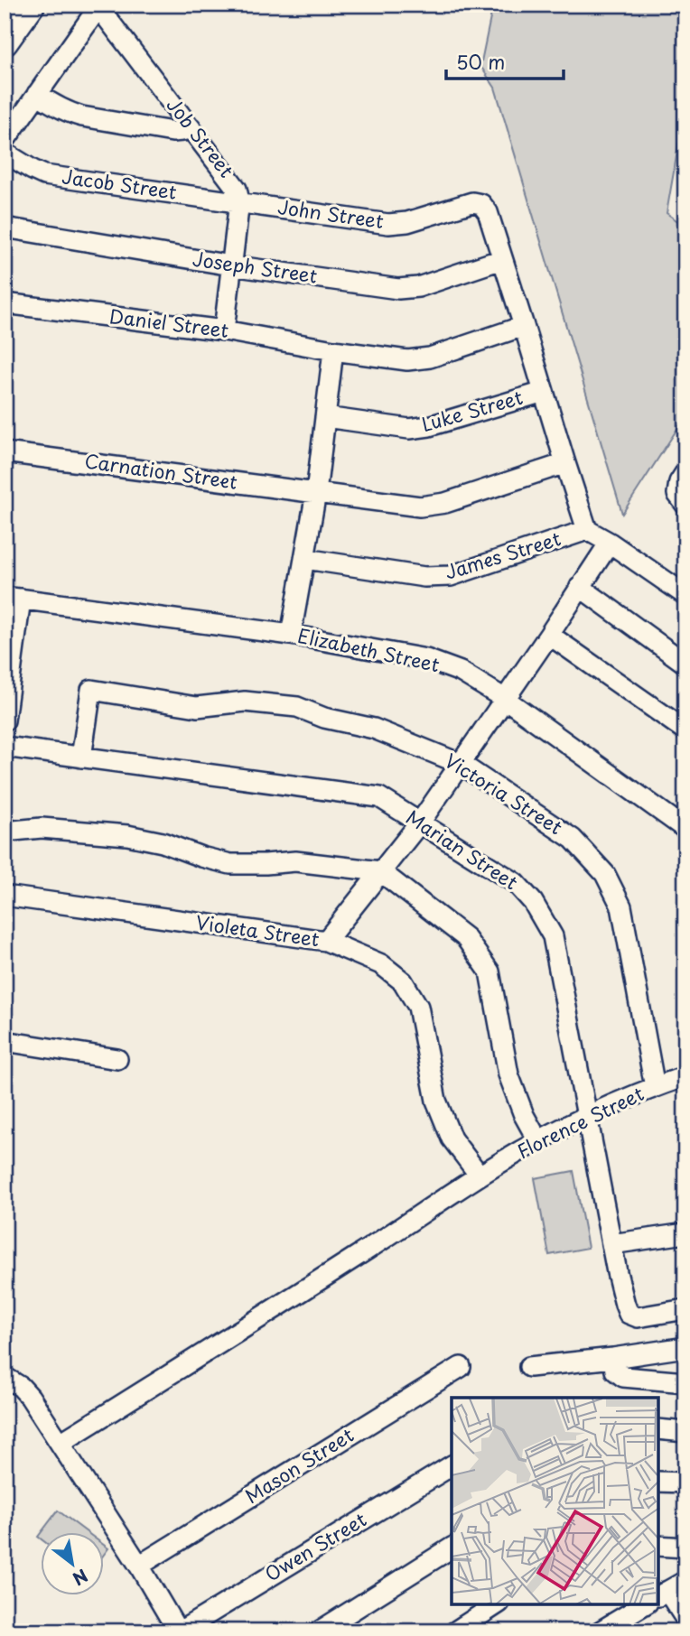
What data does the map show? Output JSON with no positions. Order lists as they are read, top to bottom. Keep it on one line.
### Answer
{"streets":{"street":["Job Street","Jacob Street","John Street","Joseph Street","Daniel Street","Luke Street","Carnation Street","James Street","Elizabeth Street","Victoria Street","Marian Street","Violeta Street","Florence Street","Mason Street","Owen Street"]},"crossings":[["Job Street","Jacob Street"],["Job Street","John Street"],["Job Street","Joseph Street"],["Job Street","Daniel Street"],["Jacob Street","John Street"],["John Street","Joseph Street"],["Victoria Street","Marian Street"],["Victoria Street","Florence Street"],["Marian Street","Florence Street"],["Violeta Street","Florence Street"]],"scale_bar":"50 m","north":"bottom right"}
